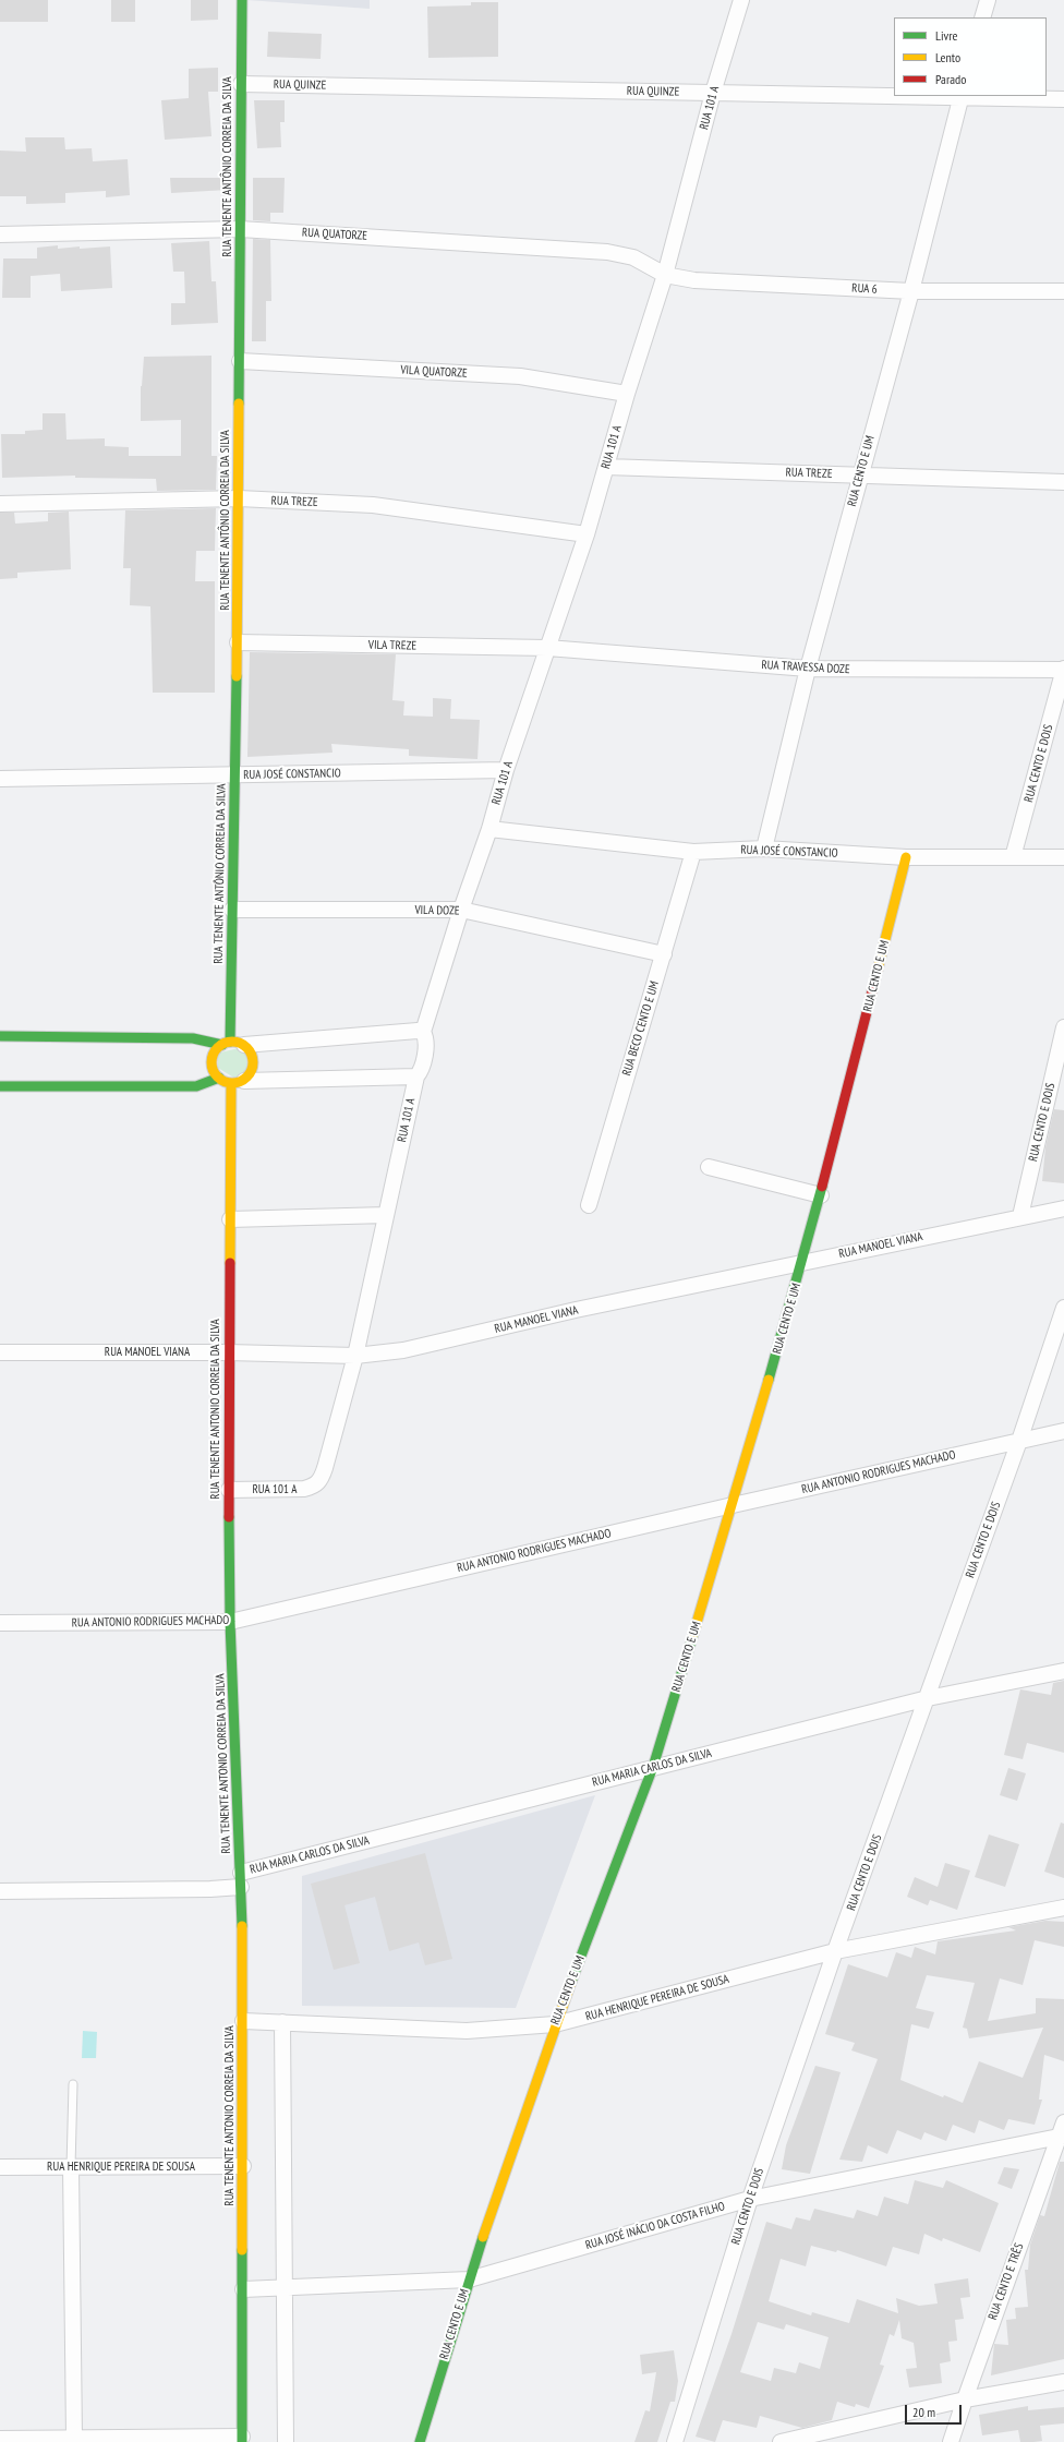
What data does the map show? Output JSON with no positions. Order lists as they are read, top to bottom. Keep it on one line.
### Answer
{"streets":{"main road":["RUA TENENTE ANTÔNIO CORREIA DA SILVA","RUA CENTO E UM","RUA TENENTE ANTONIO CORREIA DA SILVA"],"street":["RUA QUINZE","RUA 101 A","RUA QUATORZE","RUA 6","VILA QUATORZE","RUA TREZE","VILA TREZE","RUA TRAVESSA DOZE","RUA CENTO E DOIS","RUA JOSÉ CONSTANCIO","VILA DOZE","RUA BECO CENTO E UM","RUA MANOEL VIANA","RUA ANTONIO RODRIGUES MACHADO","RUA MARIA CARLOS DA SILVA","RUA HENRIQUE PEREIRA DE SOUSA","RUA JOSÉ INÁCIO DA COSTA FILHO","RUA CENTO E TRÊS"]},"crossings":[["RUA QUINZE","RUA 101 A"],["RUA QUINZE","RUA TENENTE ANTÔNIO CORREIA DA SILVA"],["RUA QUINZE","RUA CENTO E UM"],["RUA 101 A","RUA QUATORZE"],["RUA 101 A","RUA 6"],["RUA 101 A","VILA QUATORZE"],["RUA 101 A","RUA TREZE"],["RUA 101 A","VILA TREZE"],["RUA 101 A","RUA TRAVESSA DOZE"],["RUA 101 A","RUA JOSÉ CONSTANCIO"],["RUA 101 A","VILA DOZE"],["RUA 101 A","RUA MANOEL VIANA"],["RUA 101 A","RUA TENENTE ANTONIO CORREIA DA SILVA"],["RUA TENENTE ANTÔNIO CORREIA DA SILVA","RUA QUATORZE"],["RUA TENENTE ANTÔNIO CORREIA DA SILVA","VILA QUATORZE"],["RUA TENENTE ANTÔNIO CORREIA DA SILVA","RUA TREZE"],["RUA TENENTE ANTÔNIO CORREIA DA SILVA","VILA TREZE"],["RUA TENENTE ANTÔNIO CORREIA DA SILVA","RUA JOSÉ CONSTANCIO"],["RUA TENENTE ANTÔNIO CORREIA DA SILVA","VILA DOZE"],["RUA TENENTE ANTÔNIO CORREIA DA SILVA","RUA TENENTE ANTONIO CORREIA DA SILVA"],["RUA QUATORZE","RUA 6"],["RUA 6","RUA CENTO E UM"],["RUA CENTO E UM","RUA TREZE"],["RUA CENTO E UM","RUA TRAVESSA DOZE"],["RUA CENTO E UM","RUA JOSÉ CONSTANCIO"],["RUA CENTO E UM","RUA MANOEL VIANA"],["RUA CENTO E UM","RUA ANTONIO RODRIGUES MACHADO"],["RUA CENTO E UM","RUA MARIA CARLOS DA SILVA"],["RUA CENTO E UM","RUA HENRIQUE PEREIRA DE SOUSA"],["RUA CENTO E UM","RUA JOSÉ INÁCIO DA COSTA FILHO"],["VILA TREZE","RUA TRAVESSA DOZE"],["RUA TRAVESSA DOZE","RUA CENTO E DOIS"],["RUA CENTO E DOIS","RUA JOSÉ CONSTANCIO"],["RUA CENTO E DOIS","RUA MANOEL VIANA"],["RUA CENTO E DOIS","RUA ANTONIO RODRIGUES MACHADO"],["RUA CENTO E DOIS","RUA MARIA CARLOS DA SILVA"],["RUA CENTO E DOIS","RUA HENRIQUE PEREIRA DE SOUSA"],["RUA CENTO E DOIS","RUA JOSÉ INÁCIO DA COSTA FILHO"],["RUA JOSÉ CONSTANCIO","RUA BECO CENTO E UM"],["VILA DOZE","RUA BECO CENTO E UM"],["RUA MANOEL VIANA","RUA TENENTE ANTONIO CORREIA DA SILVA"],["RUA TENENTE ANTONIO CORREIA DA SILVA","RUA ANTONIO RODRIGUES MACHADO"],["RUA TENENTE ANTONIO CORREIA DA SILVA","RUA MARIA CARLOS DA SILVA"],["RUA TENENTE ANTONIO CORREIA DA SILVA","RUA HENRIQUE PEREIRA DE SOUSA"],["RUA TENENTE ANTONIO CORREIA DA SILVA","RUA JOSÉ INÁCIO DA COSTA FILHO"],["RUA JOSÉ INÁCIO DA COSTA FILHO","RUA CENTO E TRÊS"]],"legend":["Livre","Lento","Parado"],"scale_bar":"20 m"}
